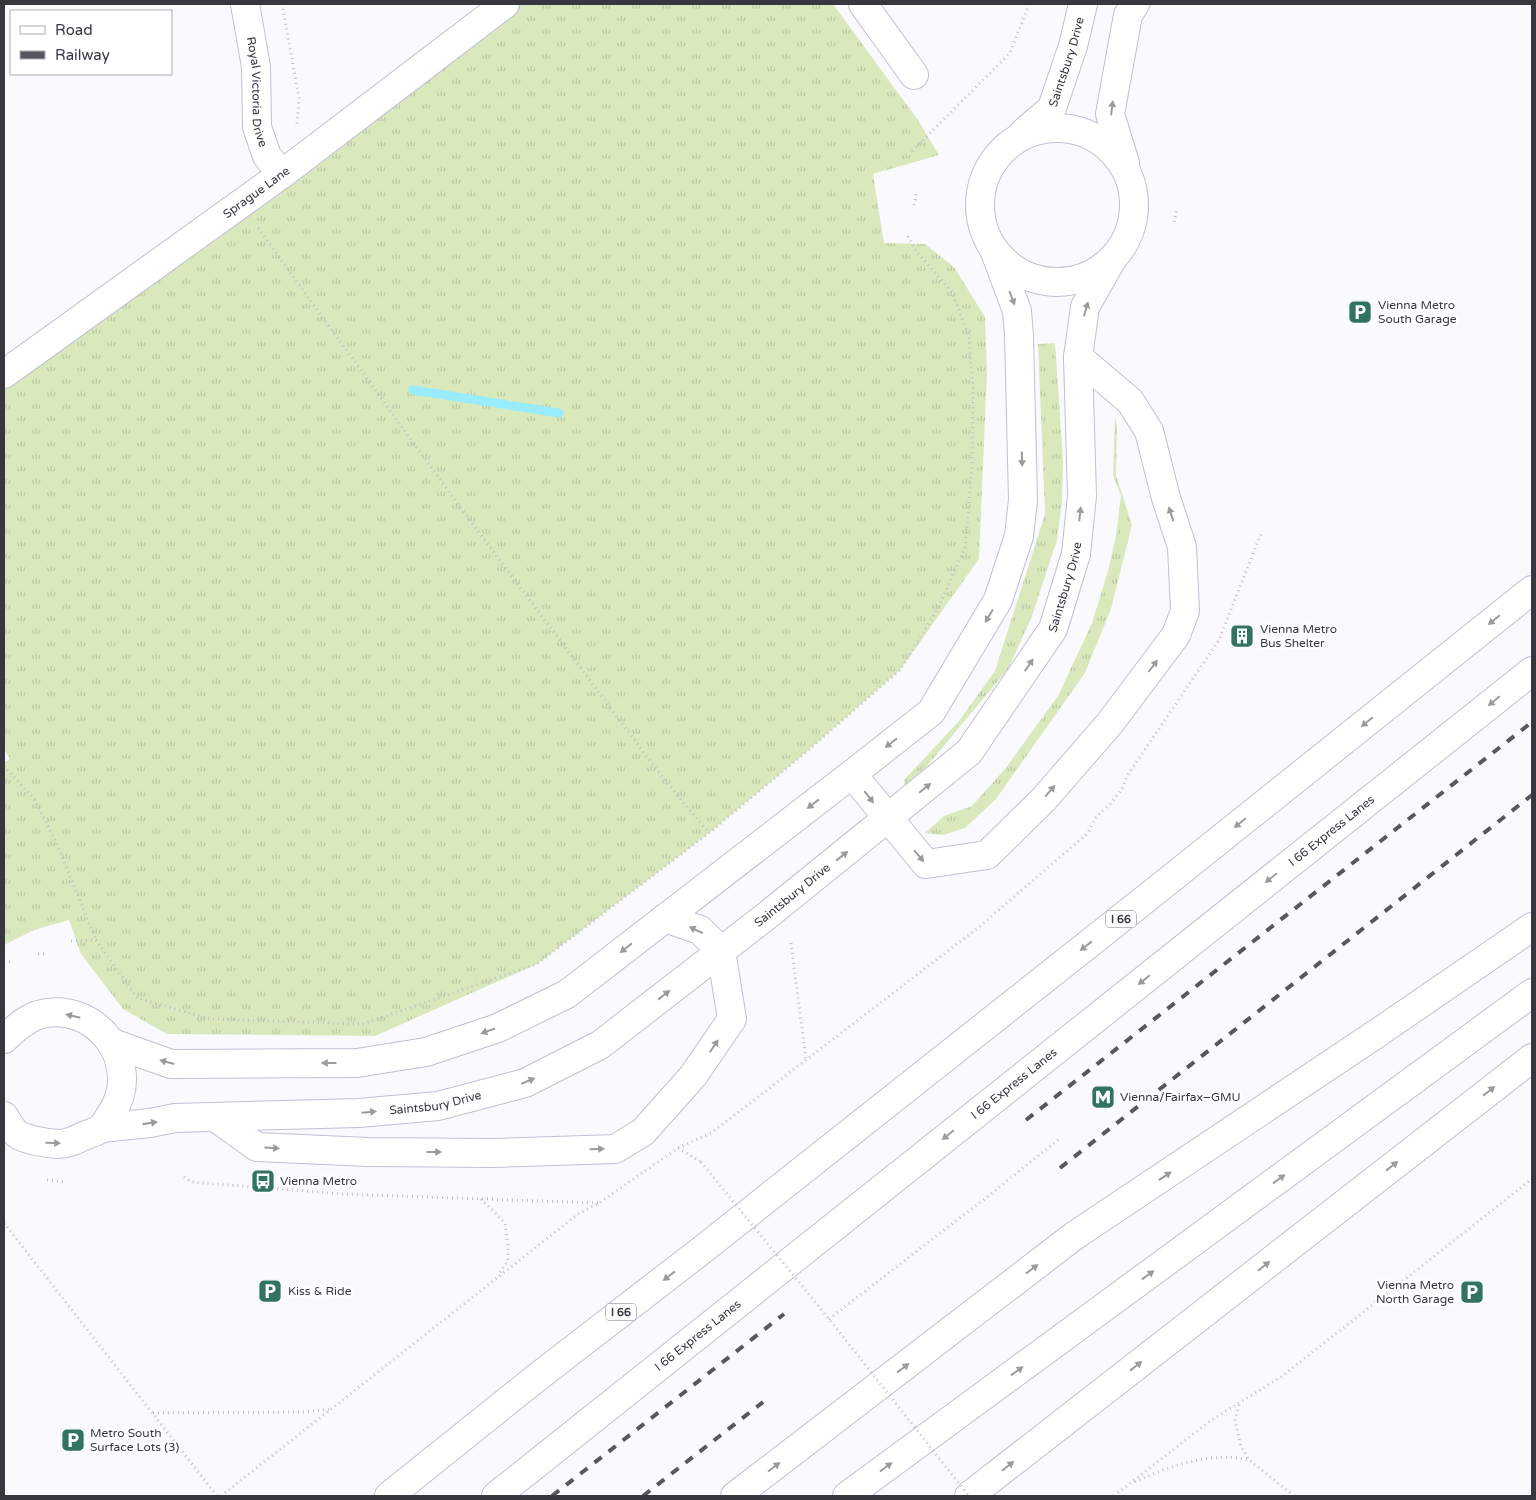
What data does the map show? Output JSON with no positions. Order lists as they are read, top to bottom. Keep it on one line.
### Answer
{"streets":{"main road":["Saintsbury Drive","Royal Victoria Drive","Sprague Lane","I 66 Express Lanes","I 66"]},"crossings":[["Royal Victoria Drive","Sprague Lane"]],"places":{"parking":["Vienna Metro South Garage","Kiss & Ride","Vienna Metro North Garage","Metro South Surface Lots (3)"],"building":["Vienna Metro Bus Shelter"],"metro station":["Vienna/Fairfax–GMU"],"bus stop":["Vienna Metro"]},"legend":["Road","Railway"]}
